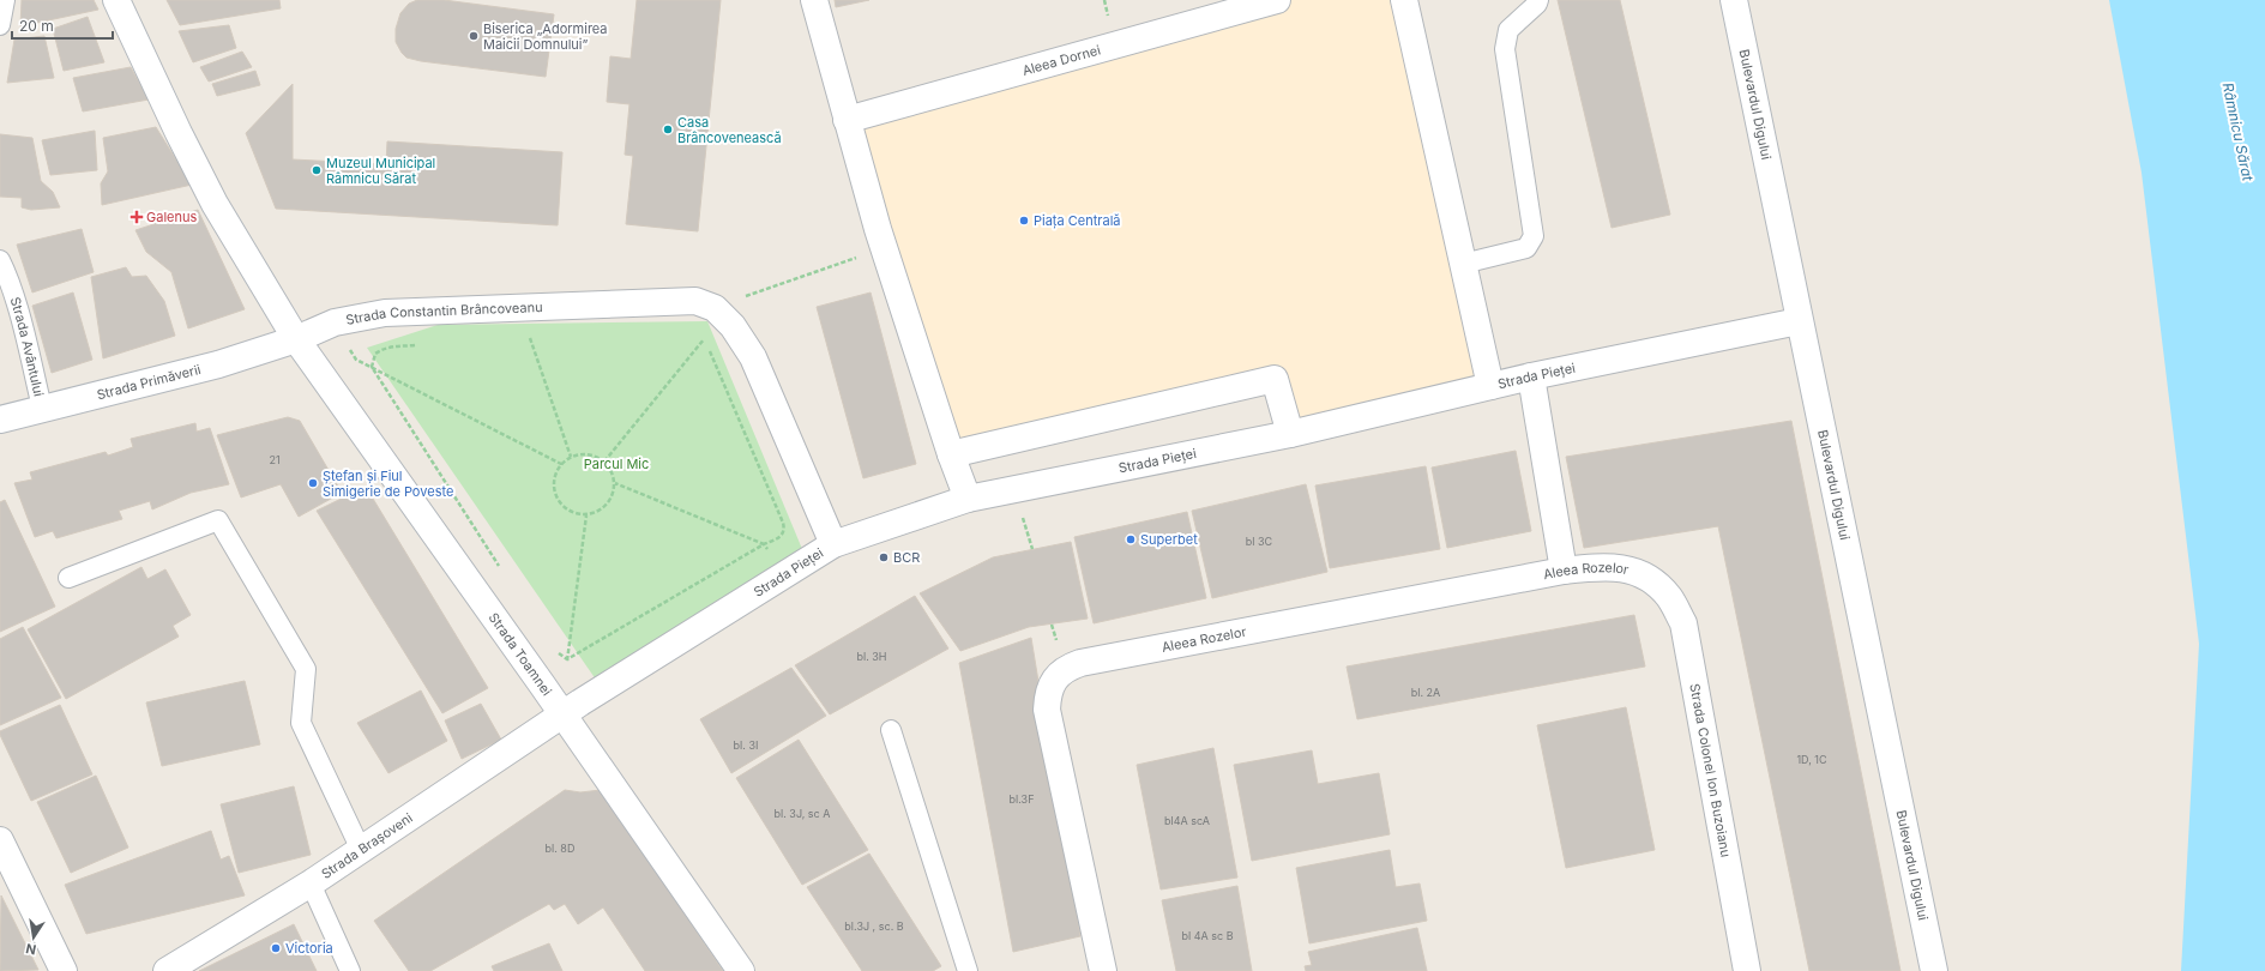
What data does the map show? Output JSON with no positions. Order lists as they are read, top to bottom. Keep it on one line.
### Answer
{"streets":{"street":["Aleea Dornei","Bulevardul Digului","Strada Constantin Brâncoveanu","Strada Pieței","Strada Primăverii","Aleea Rozelor","Strada Toamnei","Strada Colonel Ion Buzoianu","Strada Brașoveni"],"lane":["Strada Avântului"]},"crossings":[["Bulevardul Digului","Strada Pieței"],["Strada Constantin Brâncoveanu","Strada Pieței"],["Strada Constantin Brâncoveanu","Strada Primăverii"],["Strada Constantin Brâncoveanu","Strada Toamnei"],["Strada Avântului","Strada Primăverii"],["Strada Pieței","Strada Toamnei"],["Strada Pieței","Strada Brașoveni"],["Strada Primăverii","Strada Toamnei"],["Aleea Rozelor","Strada Colonel Ion Buzoianu"],["Strada Toamnei","Strada Brașoveni"]],"water":["Râmnicu Sărat"],"parks":["Parcul Mic"],"places":{"other":["Biserica „Adormirea Maicii Domnului”","Casa Brâncovenească","Muzeul Municipal Râmnicu Sărat","Piața Centrală","Ștefan și Fiul Simigerie de Poveste","Superbet","BCR","Victoria"],"health":["Galenus"]},"house_numbers":["21","bl 3C","bl. 3H","bl. 2A","bl. 3I","1D, 1C","bl.3F","bl. 3J, sc A","bl4A scA","bl. 8D","bl.3J , sc. B","bl 4A sc B"],"scale_bar":"20 m","north":"bottom"}
